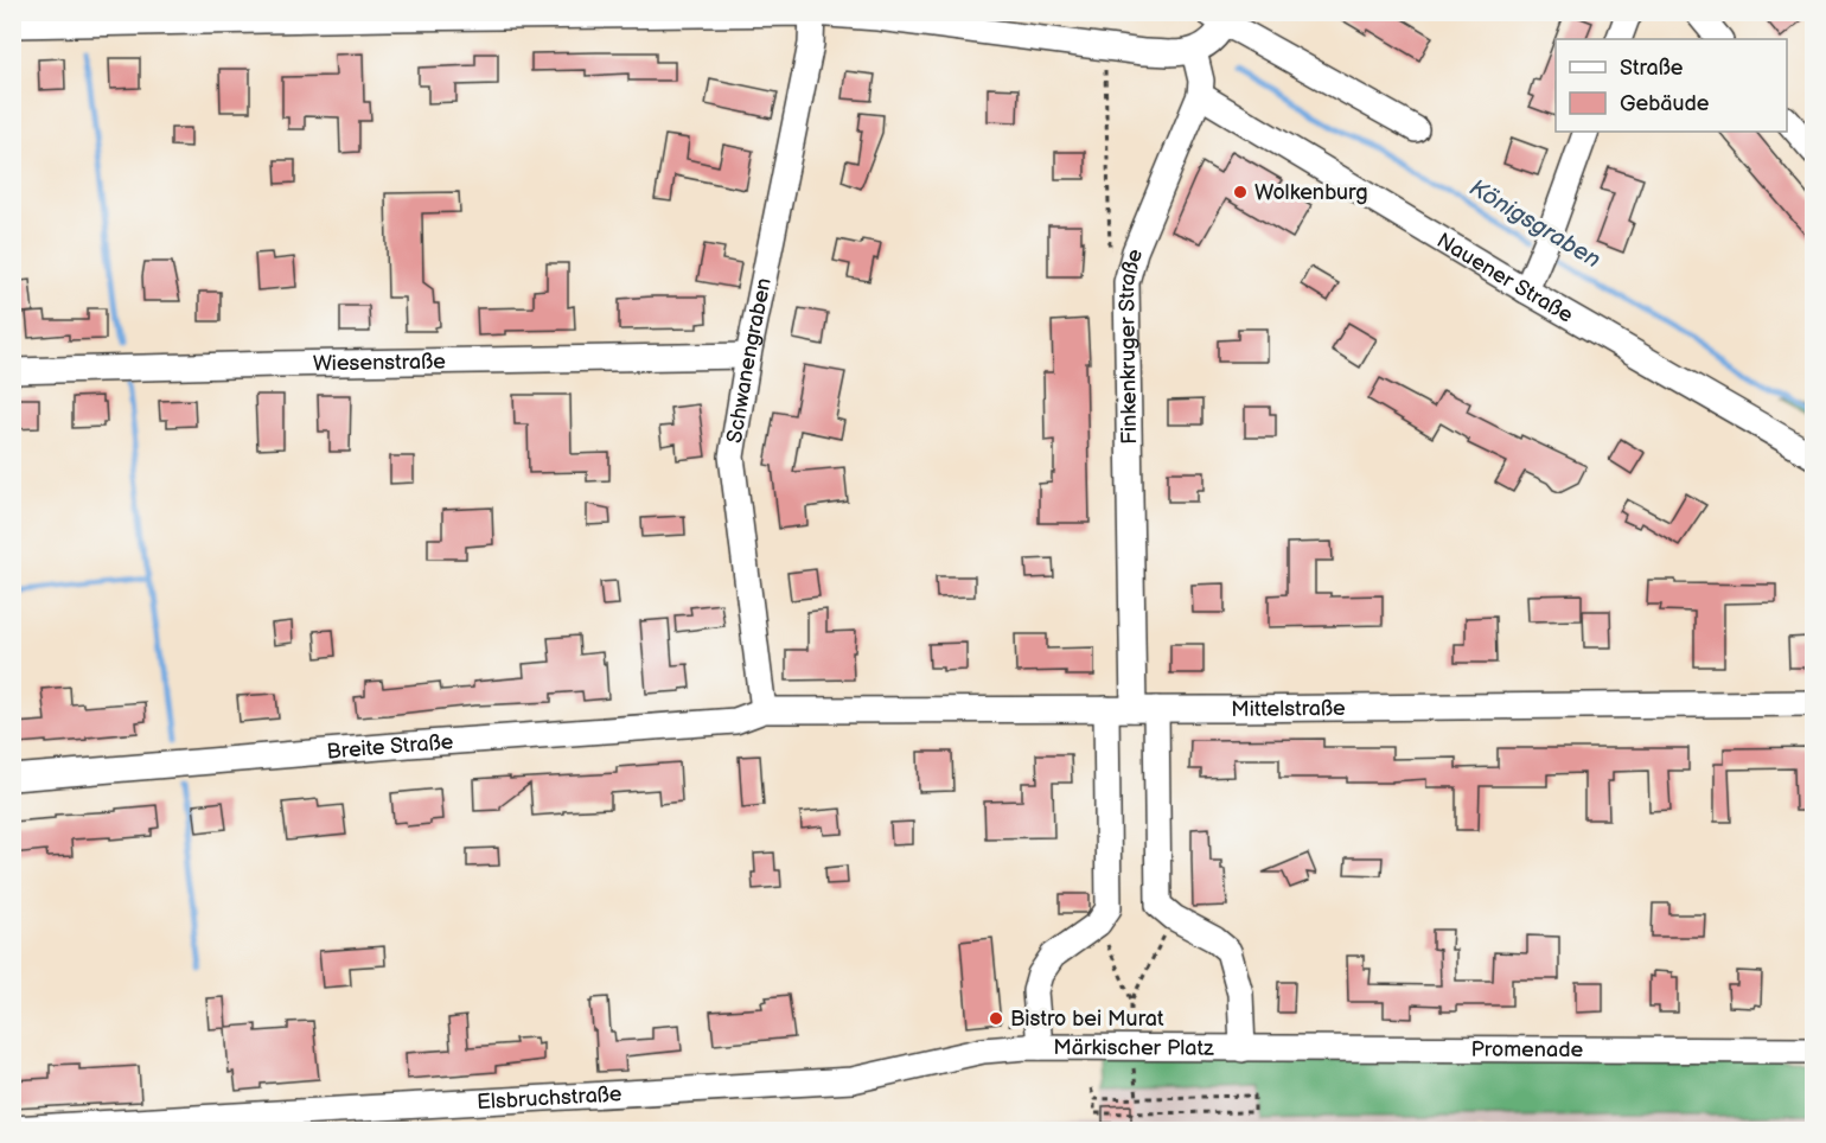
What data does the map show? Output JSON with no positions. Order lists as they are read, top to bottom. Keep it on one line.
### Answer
{"streets":{"street":["Nauener Straße","Finkenkruger Straße","Schwanengraben","Wiesenstraße","Mittelstraße","Breite Straße","Märkischer Platz","Promenade","Elsbruchstraße"]},"crossings":[["Nauener Straße","Finkenkruger Straße"],["Finkenkruger Straße","Mittelstraße"],["Finkenkruger Straße","Märkischer Platz"],["Schwanengraben","Wiesenstraße"],["Schwanengraben","Mittelstraße"],["Schwanengraben","Breite Straße"],["Mittelstraße","Breite Straße"],["Märkischer Platz","Promenade"],["Märkischer Platz","Elsbruchstraße"]],"water":["Königsgraben"],"places":["Wolkenburg","Bistro bei Murat"],"legend":["Straße","Gebäude"]}
